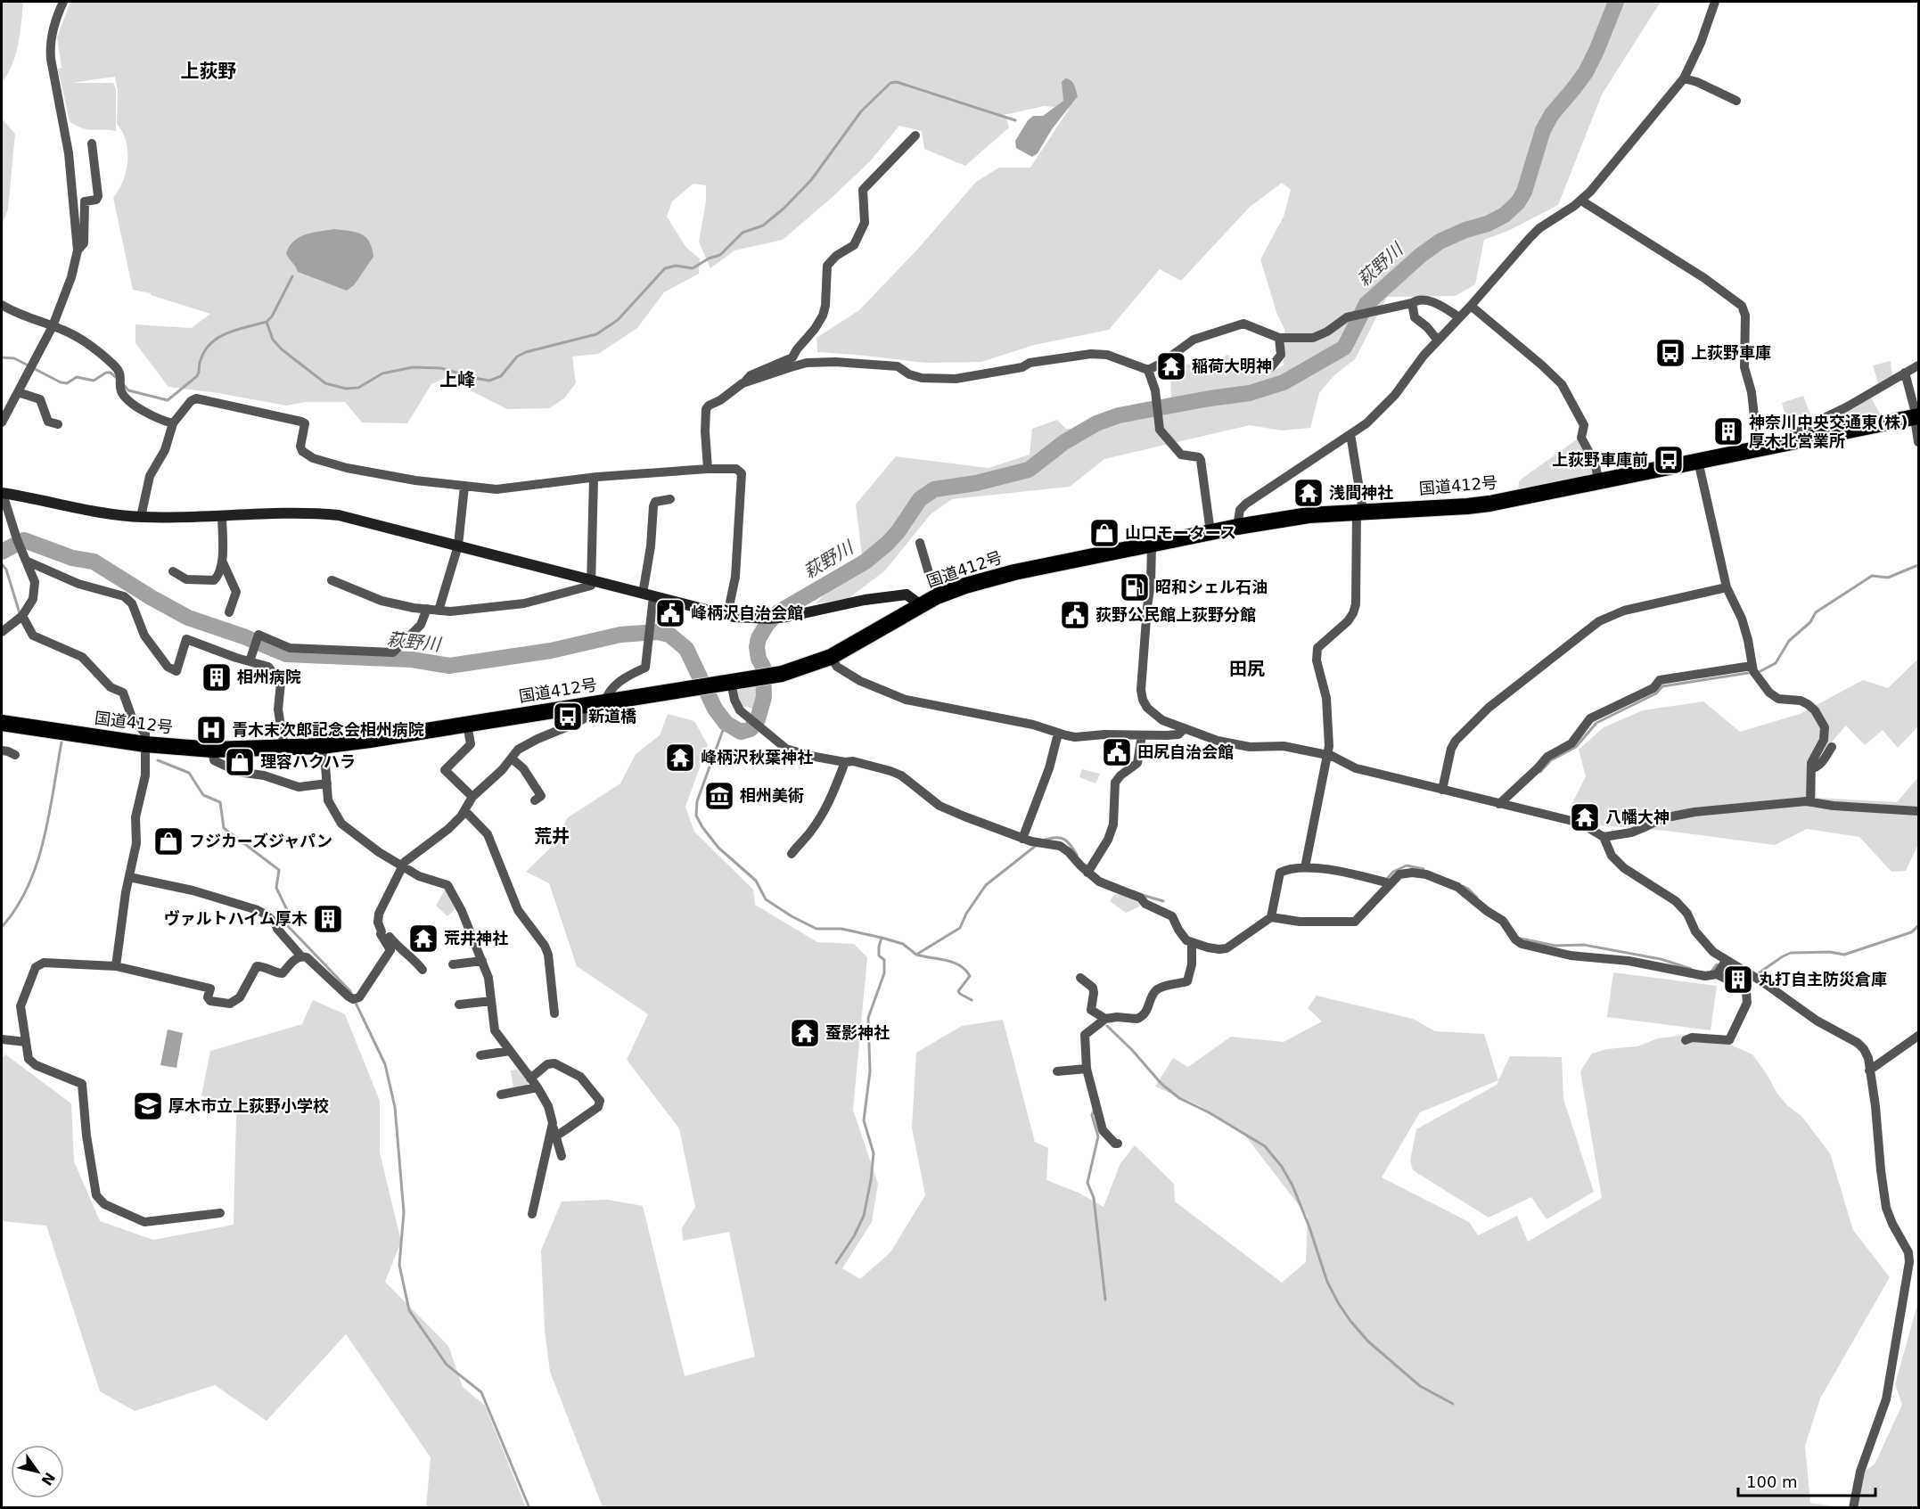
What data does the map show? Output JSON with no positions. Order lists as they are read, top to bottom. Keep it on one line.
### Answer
{"streets":{"highway":["国道412号"]},"districts":["上荻野","上峰","田尻","荒井"],"water":["萩野川"],"places":{"bus stop":["上荻野車庫","上荻野車庫前","新道橋"],"temple":["稲荷大明神","浅間神社","峰柄沢秋葉神社","八幡大神","荒井神社","蚕影神社"],"building":["神奈川中央交通東(株) 厚木北営業所","相州病院","ヴァルトハイム厚木","丸打自主防災倉庫"],"shop":["山口モータース","理容ハクハラ","フジカーズジャパン"],"fuel station":["昭和シェル石油"],"public building":["峰柄沢自治会館","荻野公民館上荻野分館","田尻自治会館"],"hospital":["青木末次郎記念会相州病院"],"museum":["相州美術"],"school or university":["厚木市立上荻野小学校"]},"scale_bar":"100 m","north":"bottom right"}
